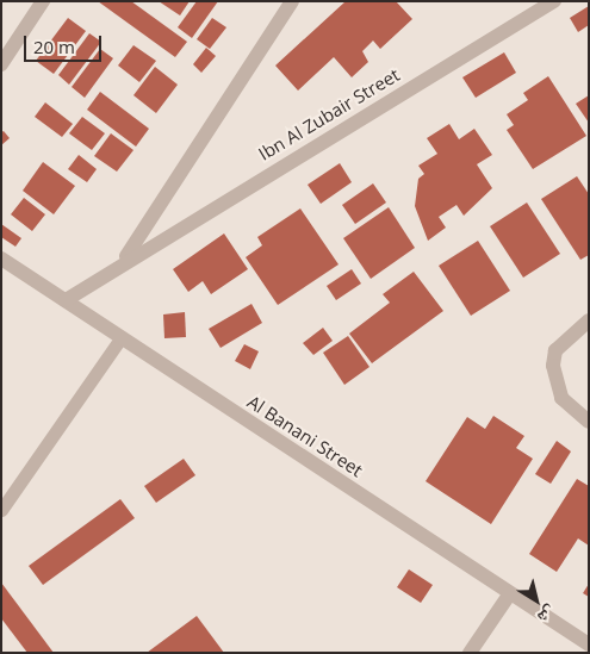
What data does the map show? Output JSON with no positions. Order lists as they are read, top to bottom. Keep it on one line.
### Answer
{"streets":{"street":["Ibn Al Zubair Street","Al Banani Street"]},"crossings":[["Ibn Al Zubair Street","Al Banani Street"]],"scale_bar":"20 m","north":"bottom right"}
